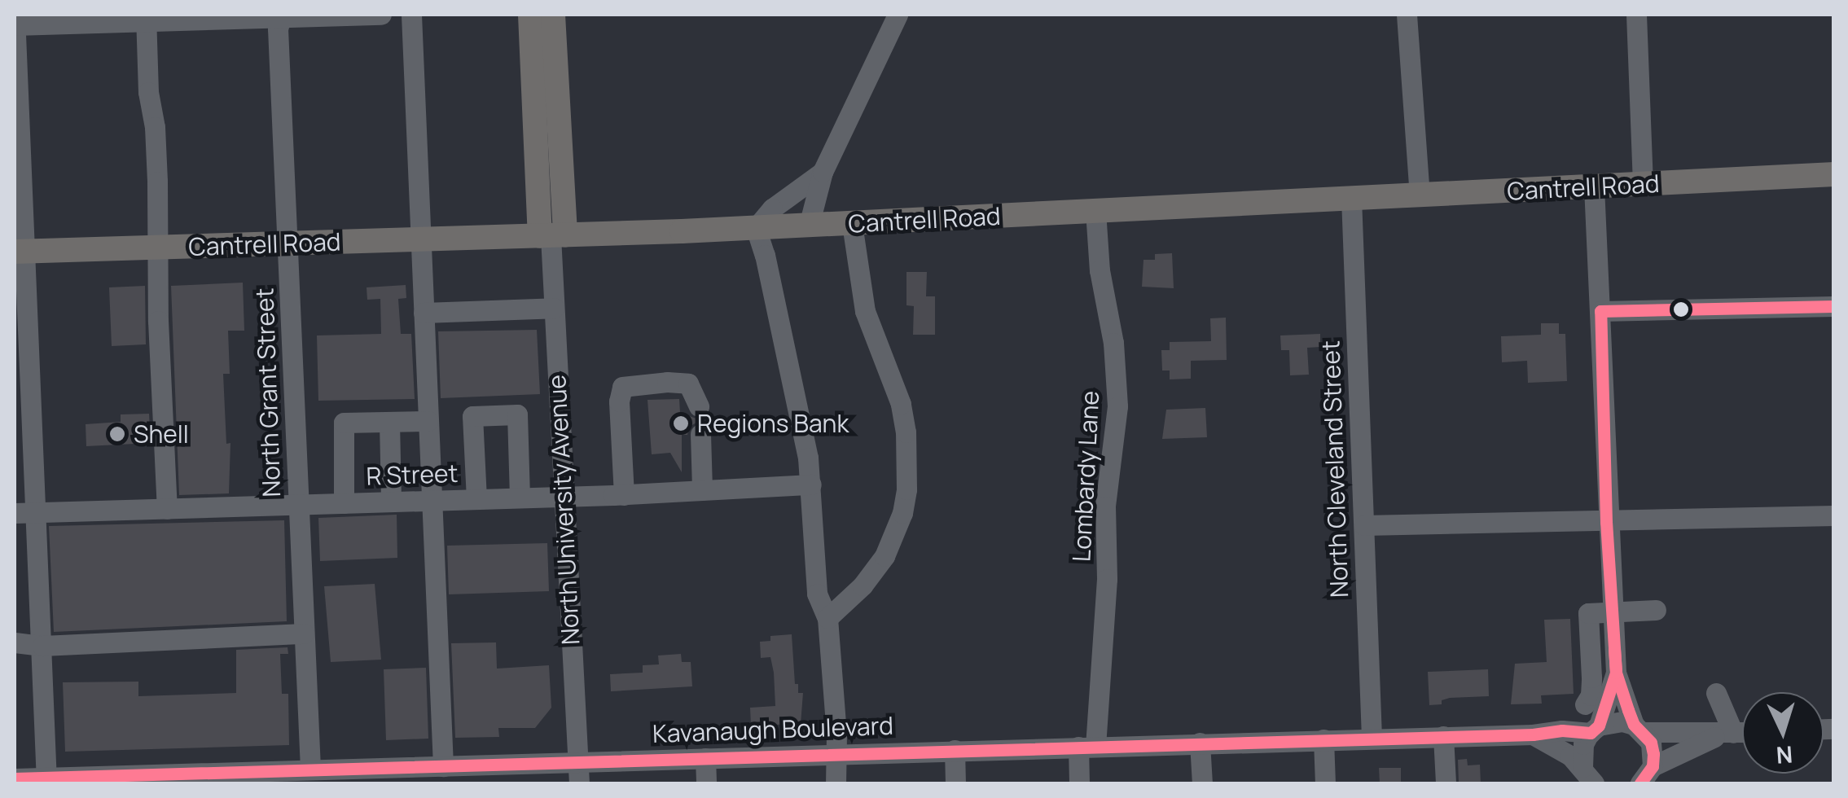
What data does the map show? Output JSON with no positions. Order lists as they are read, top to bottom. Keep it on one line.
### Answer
{"streets":{"main road":["Cantrell Road","North University Avenue"],"street":["North Grant Street","North Cleveland Street","R Street","Lombardy Lane","Kavanaugh Boulevard"]},"crossings":[["Cantrell Road","North Grant Street"],["Cantrell Road","North Cleveland Street"],["Cantrell Road","Lombardy Lane"],["Cantrell Road","North University Avenue"],["North Grant Street","R Street"],["North Grant Street","Kavanaugh Boulevard"],["North Cleveland Street","Kavanaugh Boulevard"],["R Street","North University Avenue"],["Lombardy Lane","Kavanaugh Boulevard"],["North University Avenue","Kavanaugh Boulevard"]],"places":["Regions Bank","Shell"],"north":"bottom"}
